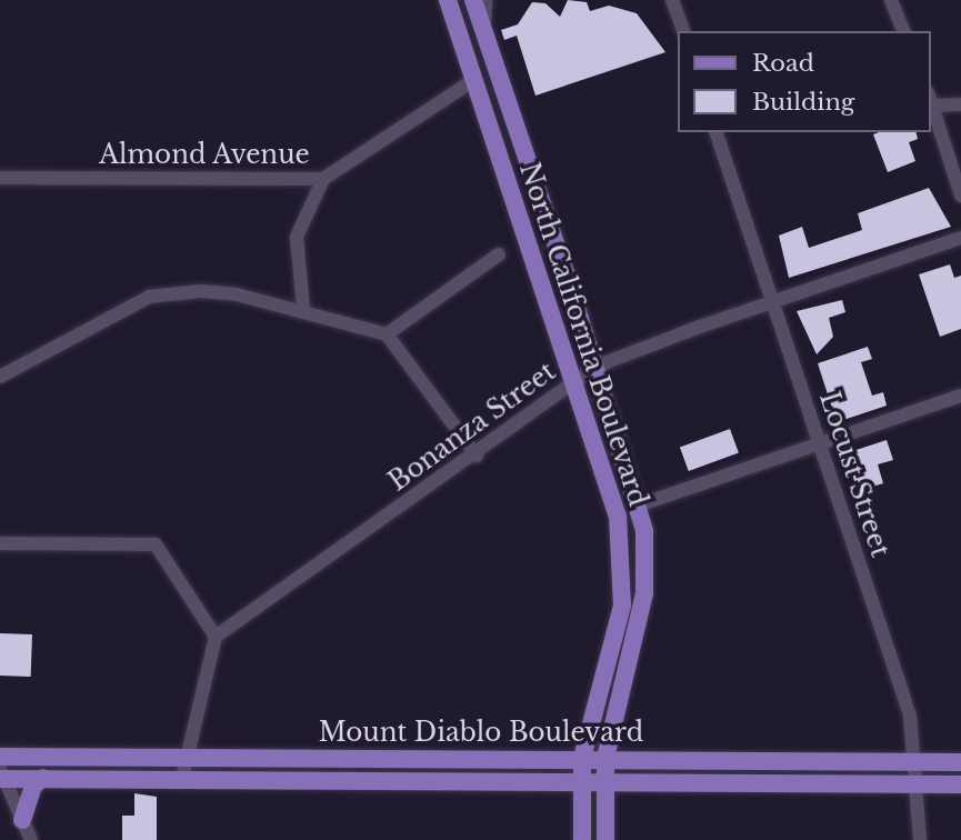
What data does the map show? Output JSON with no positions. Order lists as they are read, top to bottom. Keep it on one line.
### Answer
{"streets":{"main road":["North California Boulevard","Mount Diablo Boulevard"],"street":["Almond Avenue","Bonanza Street","Locust Street"]},"crossings":[["Almond Avenue","North California Boulevard"],["North California Boulevard","Bonanza Street"],["North California Boulevard","Mount Diablo Boulevard"],["Bonanza Street","Locust Street"],["Locust Street","Mount Diablo Boulevard"]],"legend":["Road","Building"]}
